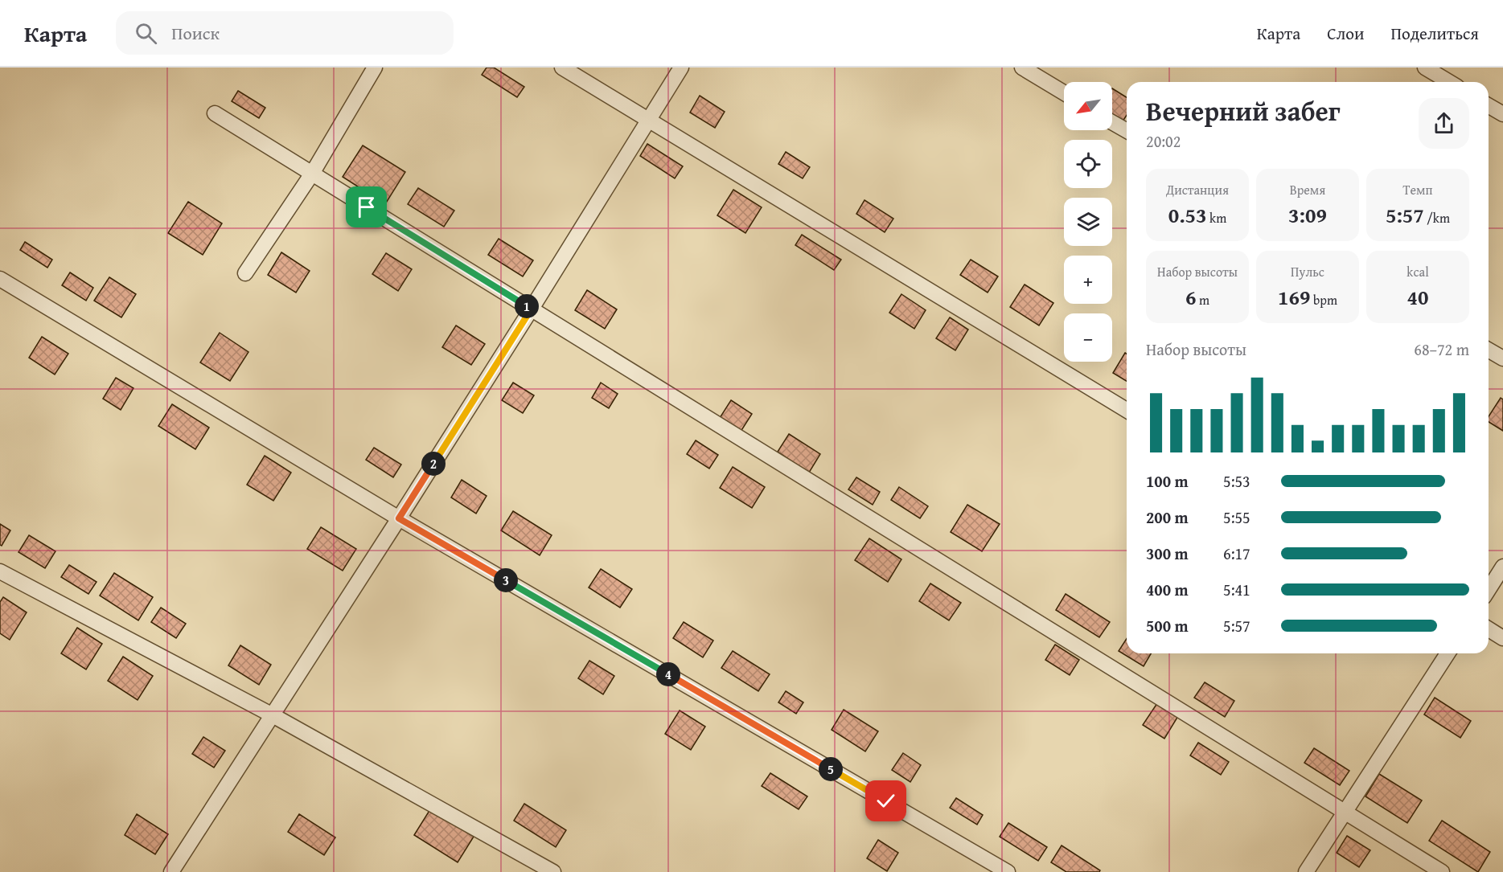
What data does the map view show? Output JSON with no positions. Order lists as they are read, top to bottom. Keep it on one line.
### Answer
{"north":"bottom left","page":{"header":"Карта","search":"Поиск","nav":["Карта","Слои","Поделиться"],"map_buttons":["+","−"],"heading":["Вечерний забег","20:02"],"stats":[["Дистанция","0.53 km"],["Время","3:09"],["Темп","5:57 /km"],["Набор высоты","6 m"],["Пульс","169 bpm"],["kcal","40"]],"pins":["1","2","3","4","5"],"chart":["Набор высоты","68–72 m"],"list":[{"name":"100 m","note":"5:53"},{"name":"200 m","note":"5:55"},{"name":"300 m","note":"6:17"},{"name":"400 m","note":"5:41"},{"name":"500 m","note":"5:57"}]}}
